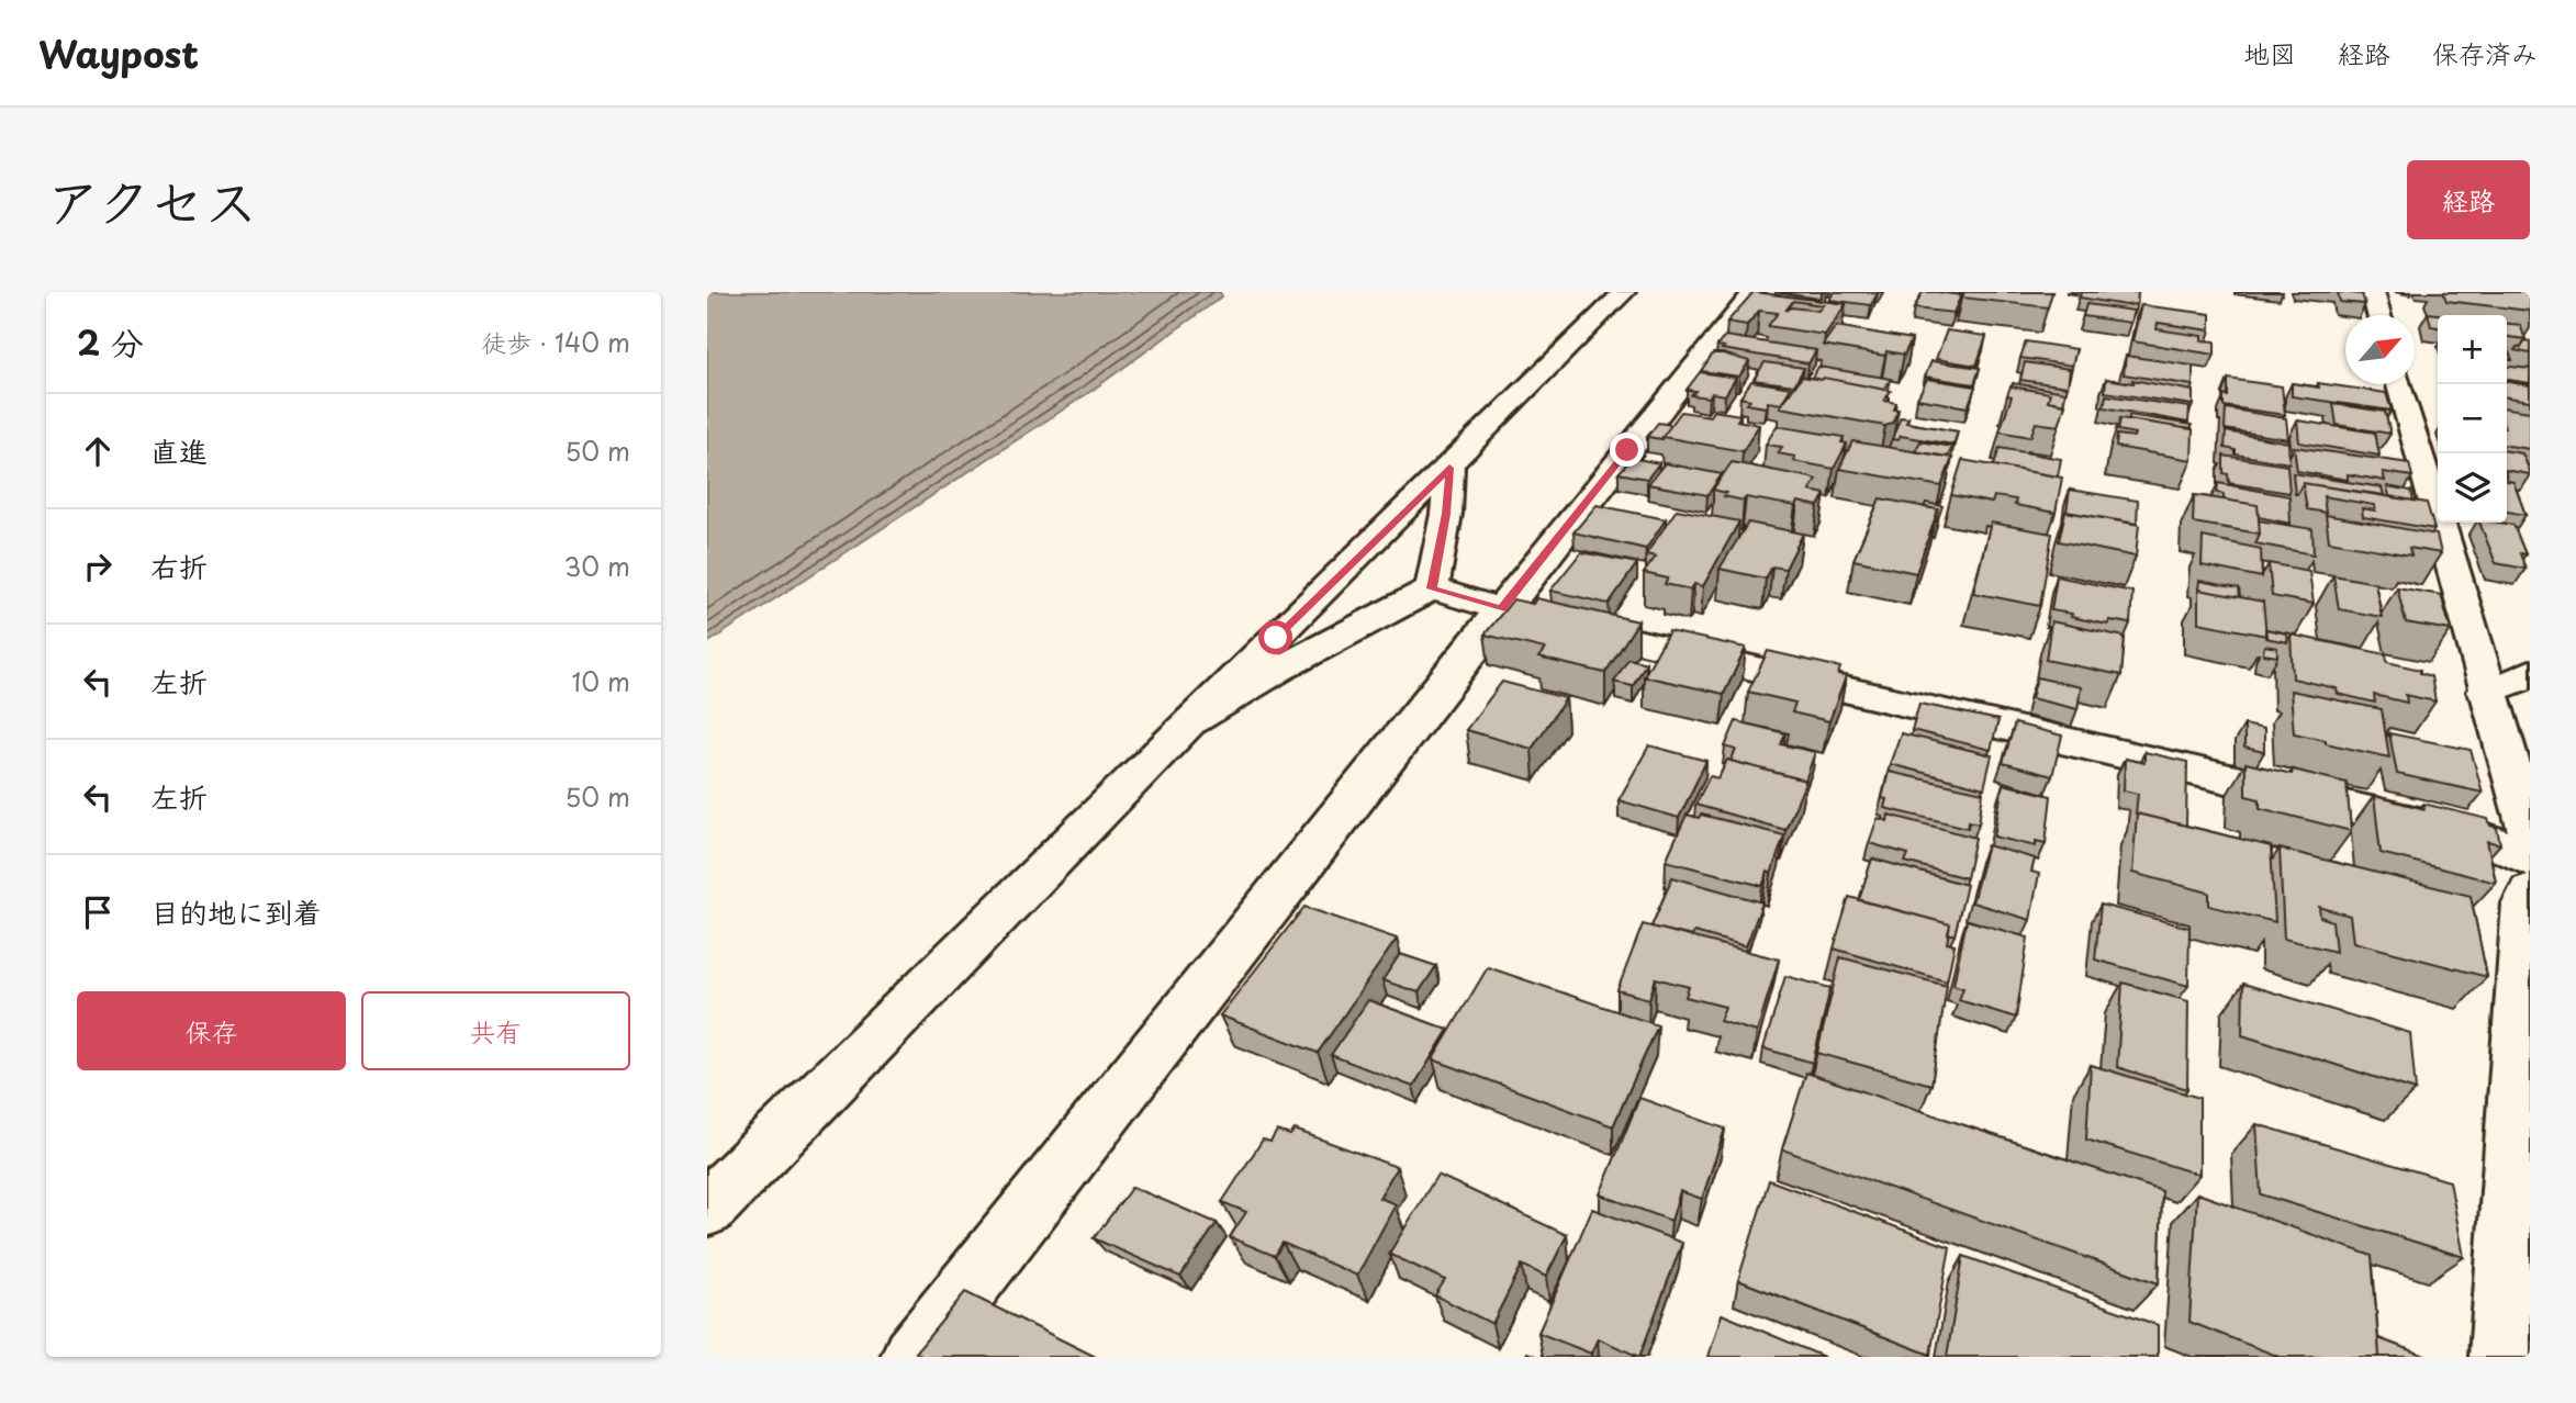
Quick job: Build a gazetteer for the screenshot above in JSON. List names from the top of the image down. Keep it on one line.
{"north":"top right","page":{"header":"Waypost","nav":["地図","経路","保存済み"],"title":"アクセス","buttons":["経路",["保存","共有"]],"heading":["2 分","徒歩 · 140 m"],"map_buttons":["+","−"],"list":[["直進","50 m"],["右折","30 m"],["左折","10 m"],["左折","50 m"],"目的地に到着"]}}
